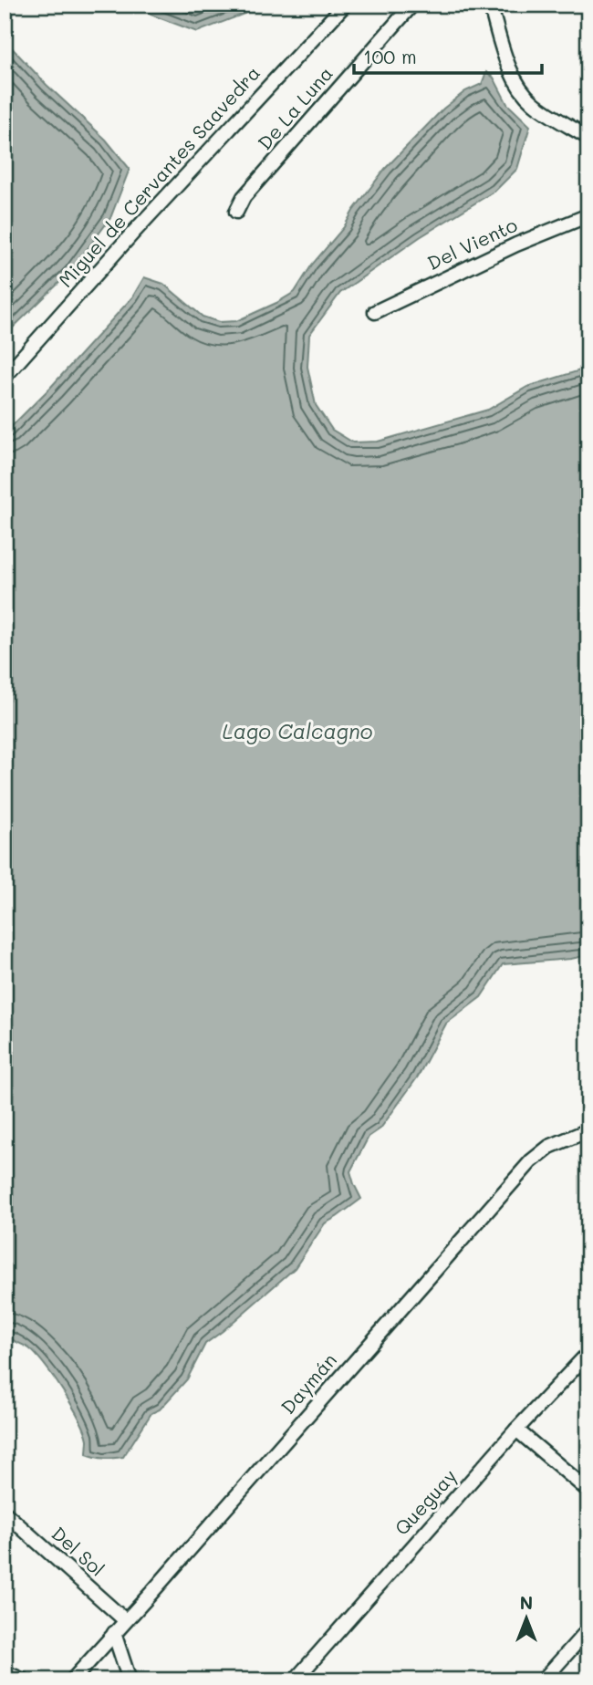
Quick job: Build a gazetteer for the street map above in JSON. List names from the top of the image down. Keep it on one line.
{"streets":{"street":["De La Luna","Miguel de Cervantes Saavedra","Del Viento","Daymán","Queguay","Del Sol"]},"crossings":[["Daymán","Del Sol"]],"water":["Lago Calcagno"],"scale_bar":"100 m","north":"top"}
